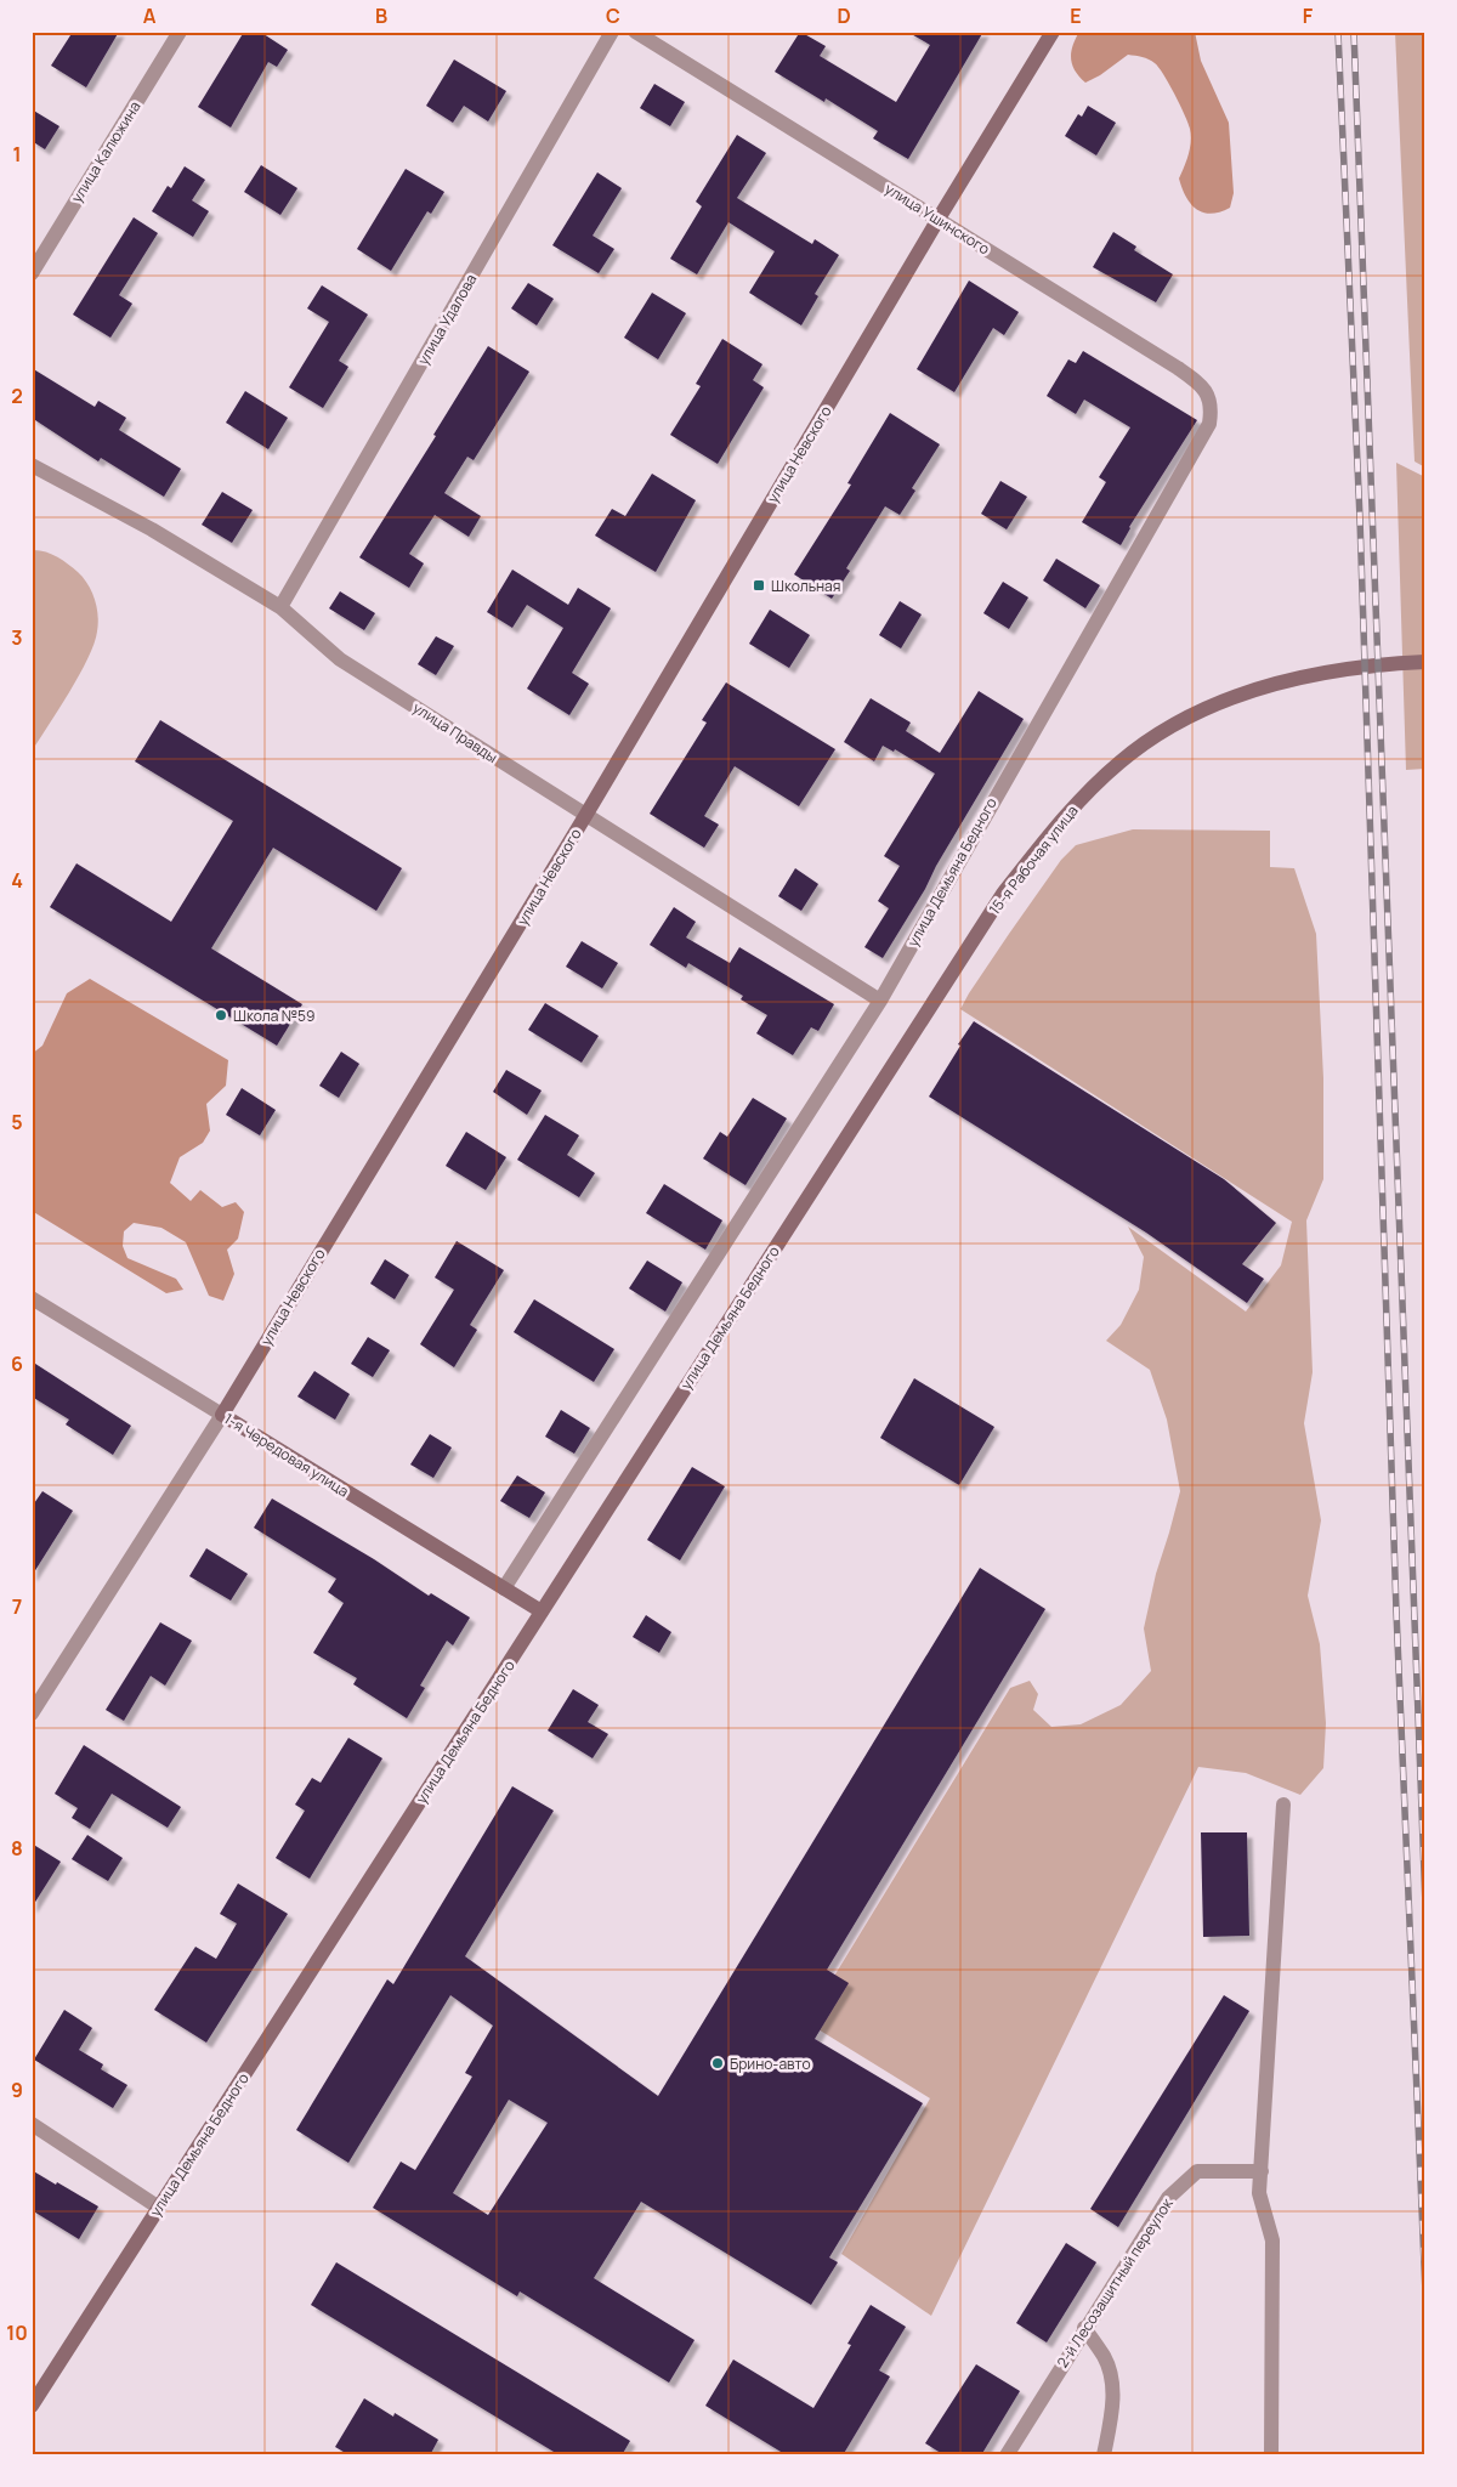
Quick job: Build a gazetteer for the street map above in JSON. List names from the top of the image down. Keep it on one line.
{"streets":{"main road":["улица Невского","15-я Рабочая улица","улица Демьяна Бедного","1-я Чередовая улица"],"street":["улица Калюжина","улица Ушинского","улица Удалова","улица Правды","2-й Лесозащитный переулок"]},"crossings":[["улица Ушинского","улица Невского"],["улица Ушинского","улица Демьяна Бедного"],["улица Удалова","улица Правды"],["улица Невского","улица Правды"],["улица Невского","1-я Чередовая улица"],["улица Правды","улица Демьяна Бедного"],["15-я Рабочая улица","улица Демьяна Бедного"],["улица Демьяна Бедного","1-я Чередовая улица"]],"places":{"transit":["Школьная"],"other":["Школа №59","Брино-авто"]},"grid":{"columns":["A","B","C","D","E","F"],"rows":["1","2","3","4","5","6","7","8","9","10"]}}
